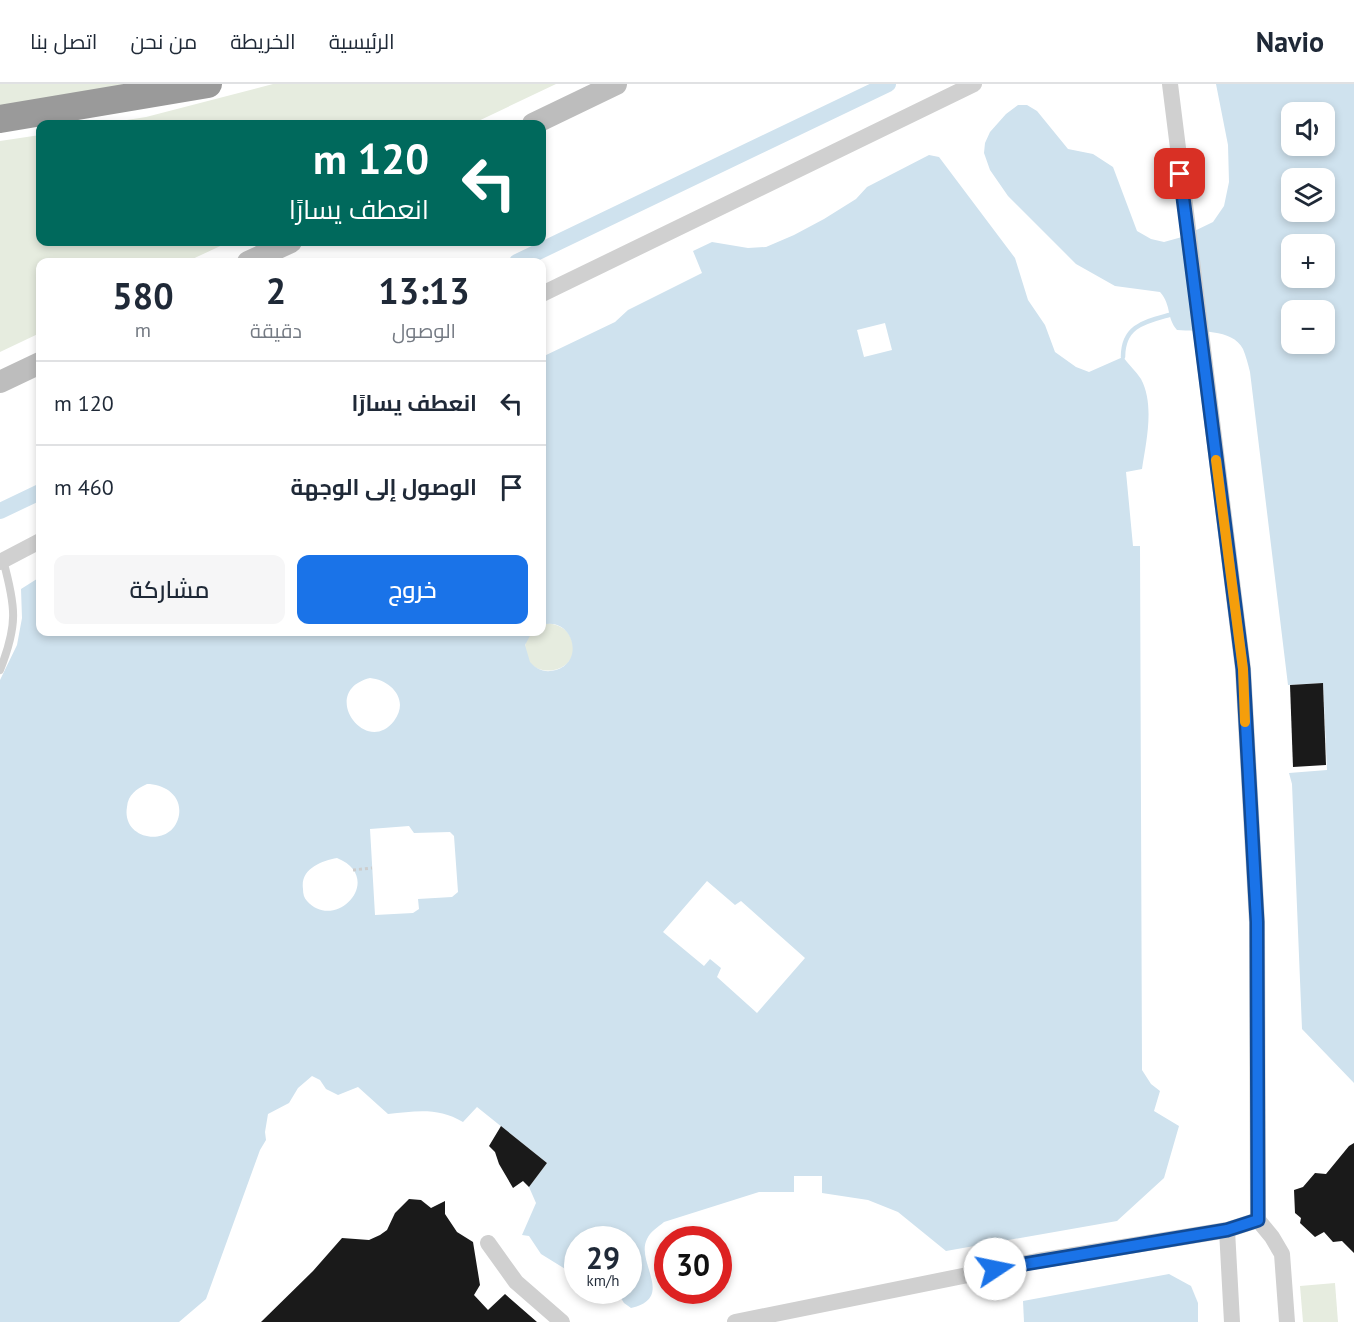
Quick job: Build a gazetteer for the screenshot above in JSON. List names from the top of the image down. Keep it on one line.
{"page":{"header":"Navio","nav":["الرئيسية","الخريطة","من نحن","اتصل بنا"],"map_buttons":["+","−"],"turn":["120 m","انعطف يسارًا"],"eta":["13:13","الوصول","2","دقيقة","580","m"],"list":[{"name":"انعطف يسارًا","value":"120 m"},{"name":"الوصول إلى الوجهة","value":"460 m"}],"buttons":["خروج","مشاركة"],"speed":"29 km/h","limit":"30"}}
